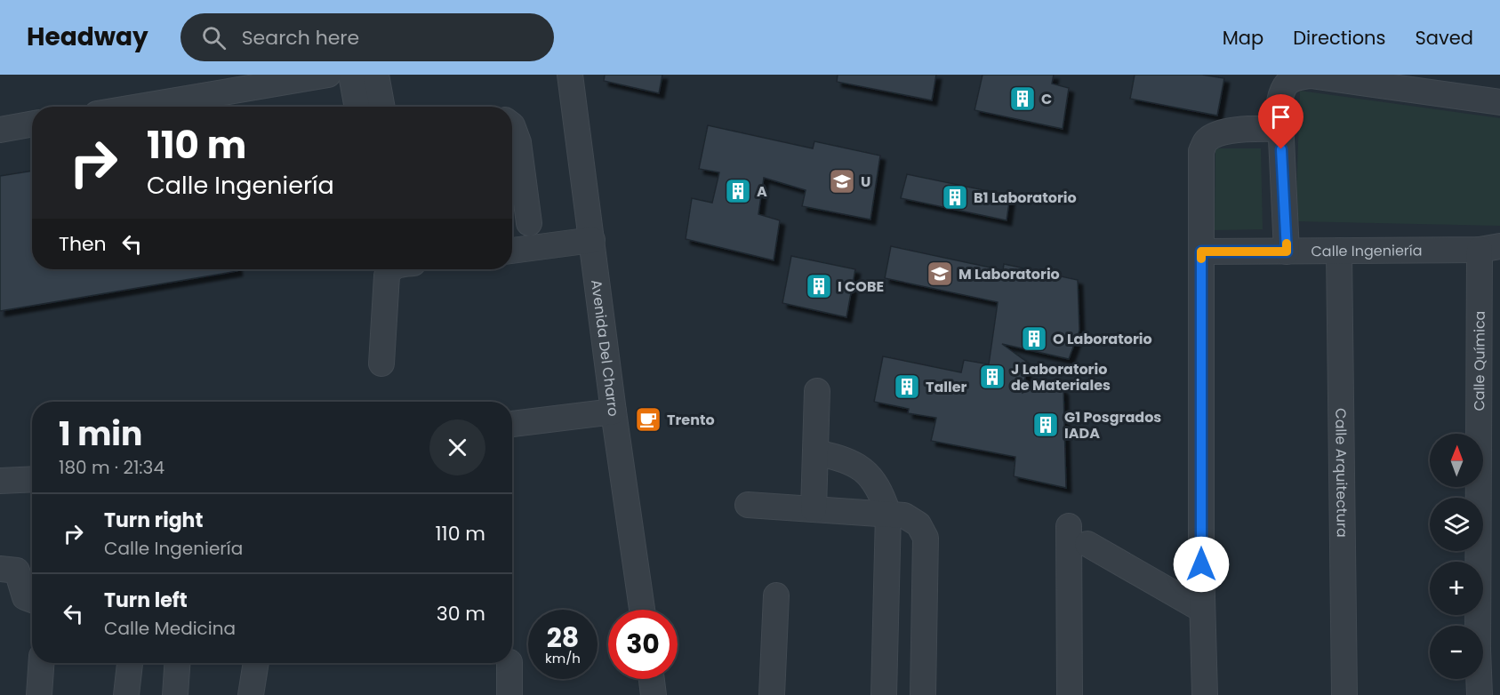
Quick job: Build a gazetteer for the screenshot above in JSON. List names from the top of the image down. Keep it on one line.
{"streets":{"street":["Calle Ingeniería","Avenida Del Charro","Calle Química","Calle Arquitectura"]},"crossings":[["Calle Ingeniería","Calle Química"],["Calle Ingeniería","Calle Arquitectura"]],"places":{"building":["C","A","B1 Laboratorio","I COBE","O Laboratorio","J Laboratorio de Materiales","Taller","G1 Posgrados IADA"],"school or university":["U","M Laboratorio"],"cafe":["Trento"]},"north":"top","page":{"header":"Headway","search":"Search here","nav":["Map","Directions","Saved"],"turn":["110 m","Calle Ingeniería"],"then":"Then","heading":["1 min","180 m · 21:34"],"map_buttons":["+","−"],"list":[{"name":"Turn right","note":"Calle Ingeniería","value":"110 m"},{"name":"Turn left","note":"Calle Medicina","value":"30 m"}],"speed":"28 km/h","limit":"30"}}
